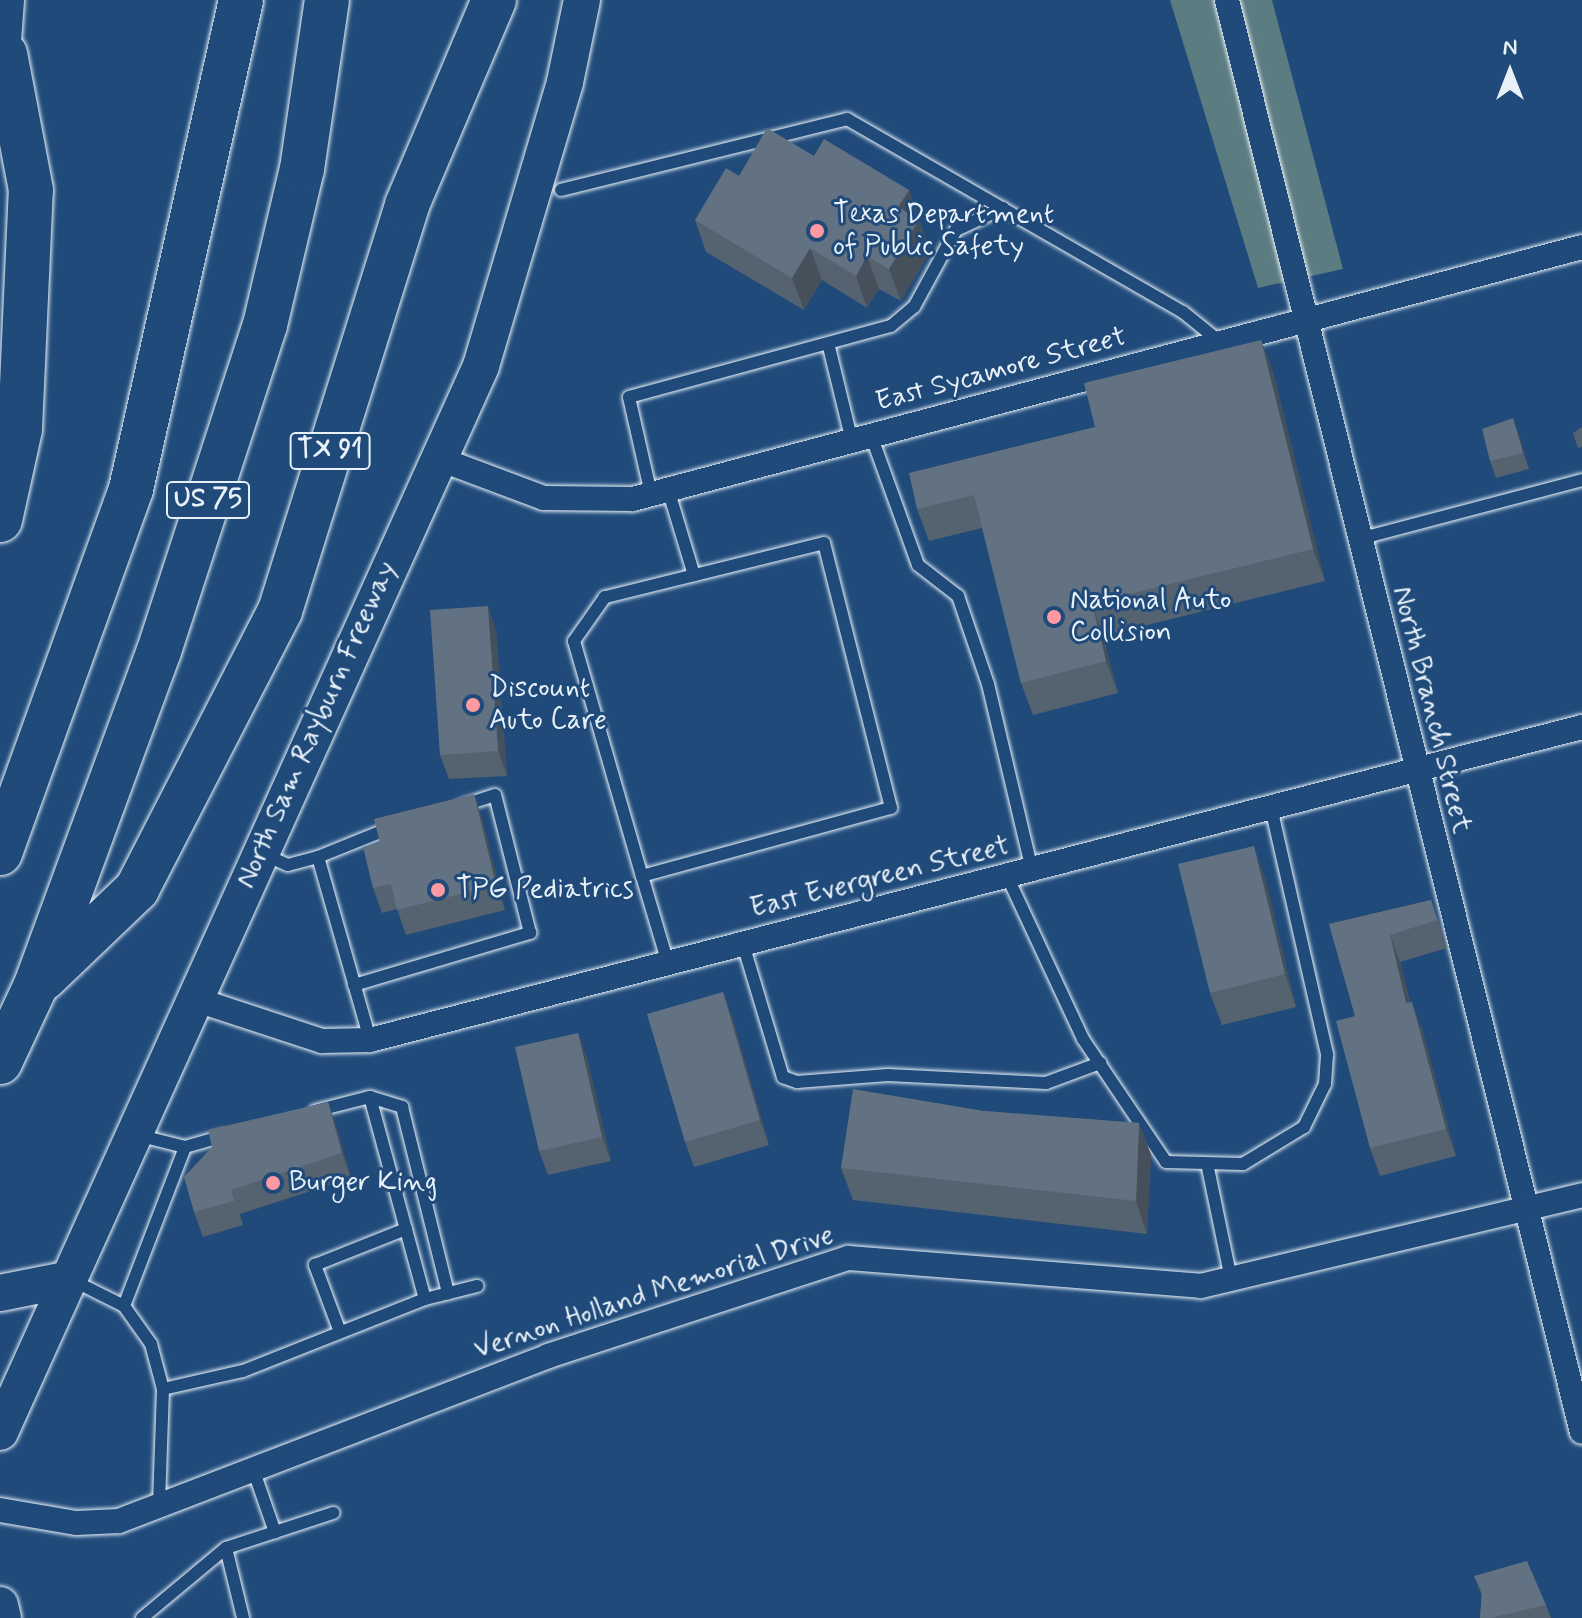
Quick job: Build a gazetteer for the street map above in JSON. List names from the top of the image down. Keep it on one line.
{"streets":{"highway":["TX 91","US 75"],"main road":["North Sam Rayburn Freeway"],"street":["East Sycamore Street","North Branch Street","East Evergreen Street","Vernon Holland Memorial Drive"]},"crossings":[["East Sycamore Street","North Branch Street"],["East Sycamore Street","North Sam Rayburn Freeway"],["TX 91","US 75"],["North Branch Street","East Evergreen Street"],["North Branch Street","Vernon Holland Memorial Drive"],["North Sam Rayburn Freeway","East Evergreen Street"]],"places":["Texas Department of Public Safety","National Auto Collision","Discount Auto Care","TPG Pediatrics","Burger King"],"north":"top"}
